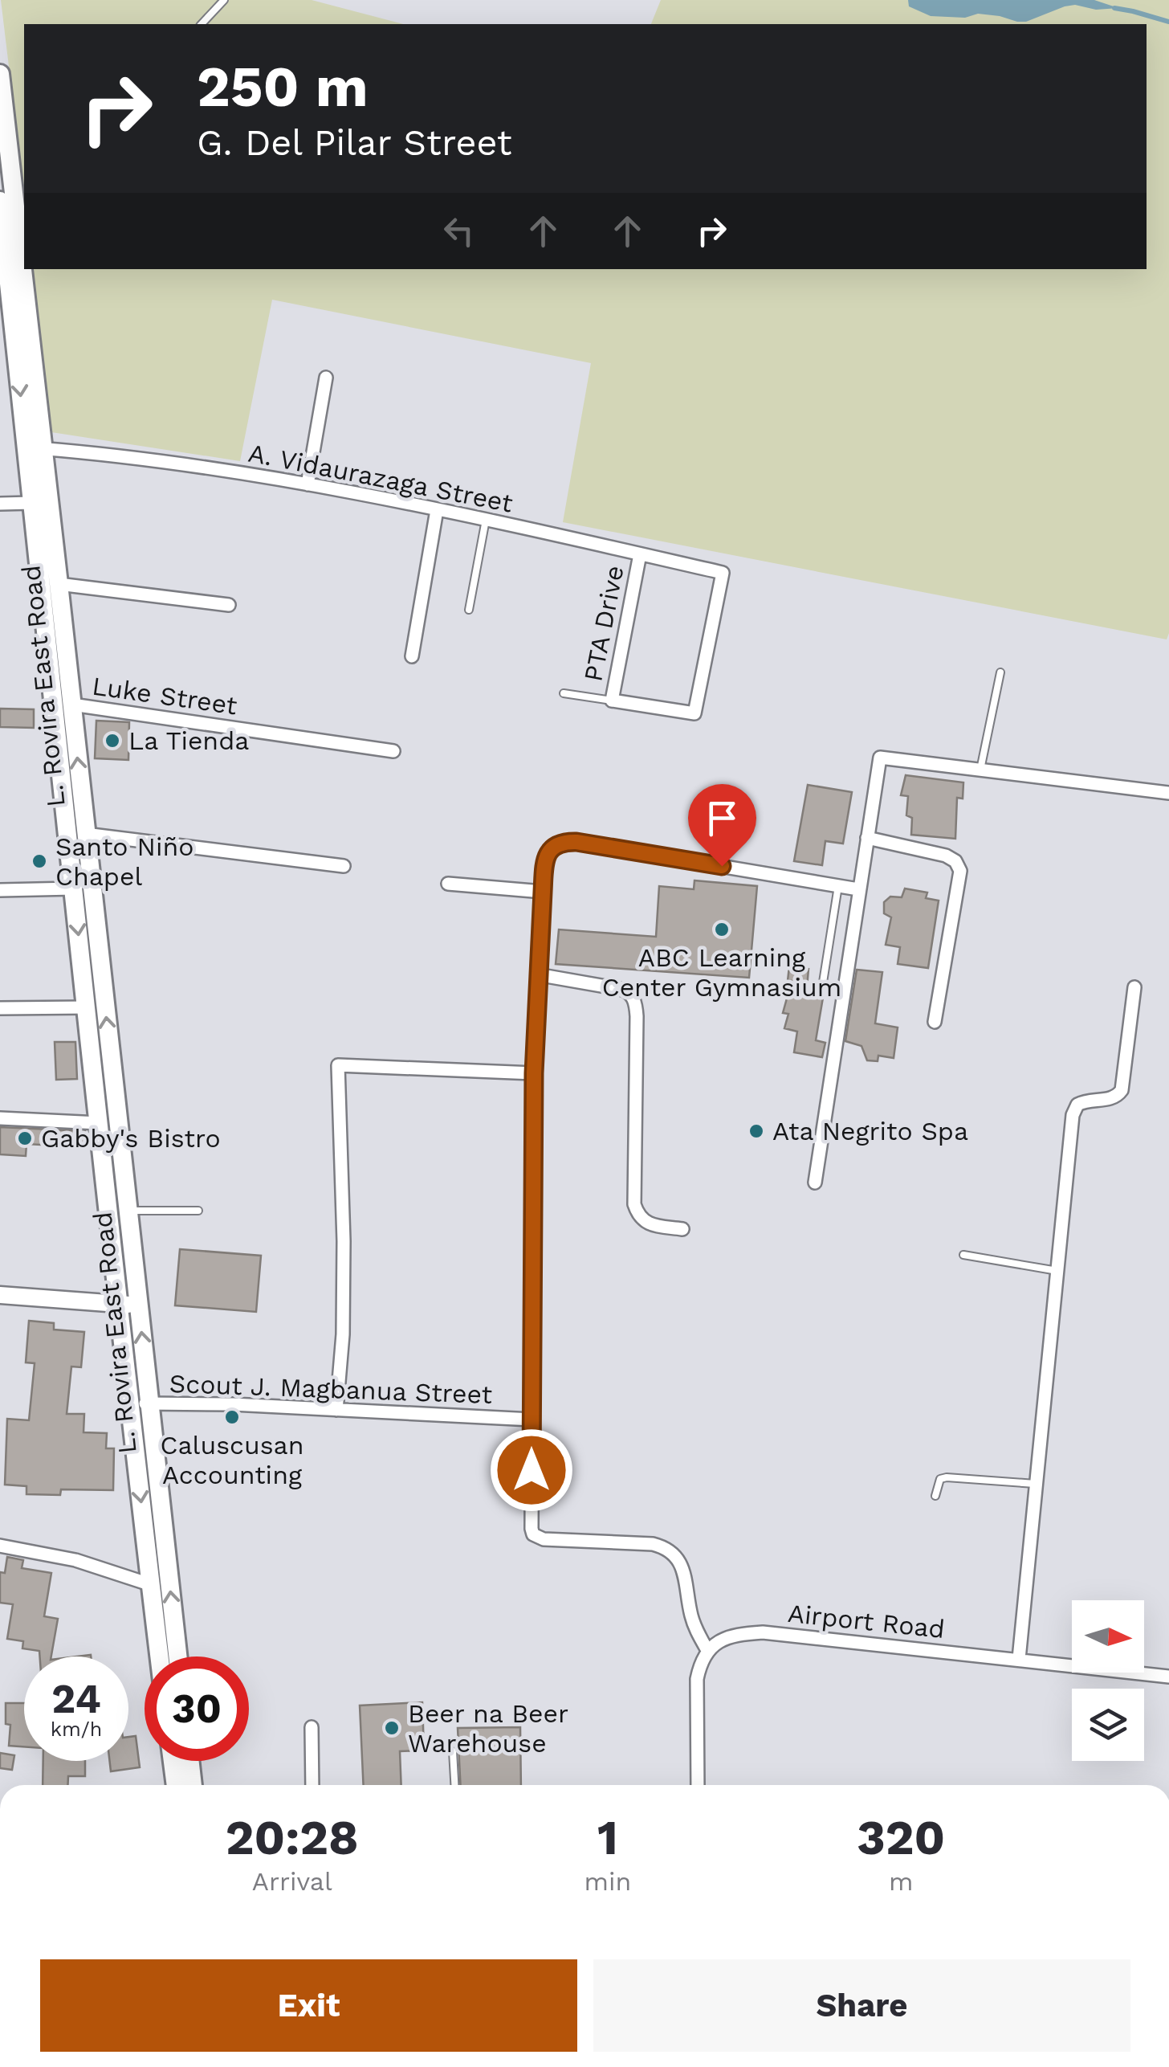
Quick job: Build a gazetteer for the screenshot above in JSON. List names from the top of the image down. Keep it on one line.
{"streets":{"main road":["L. Rovira East Road"],"street":["A. Vidaurazaga Street","PTA Drive","Luke Street","Scout J. Magbanua Street","Airport Road"]},"crossings":[["A. Vidaurazaga Street","PTA Drive"],["A. Vidaurazaga Street","L. Rovira East Road"],["L. Rovira East Road","Luke Street"],["L. Rovira East Road","Scout J. Magbanua Street"]],"places":["La Tienda","Santo Niño Chapel","ABC Learning Center Gymnasium","Ata Negrito Spa","Gabby's Bistro","Caluscusan Accounting","Beer na Beer Warehouse"],"north":"right","page":{"turn":["250 m","G. Del Pilar Street"],"speed":"24 km/h","limit":"30","eta":["20:28","Arrival","1","min","320","m"],"buttons":["Exit","Share"]}}
